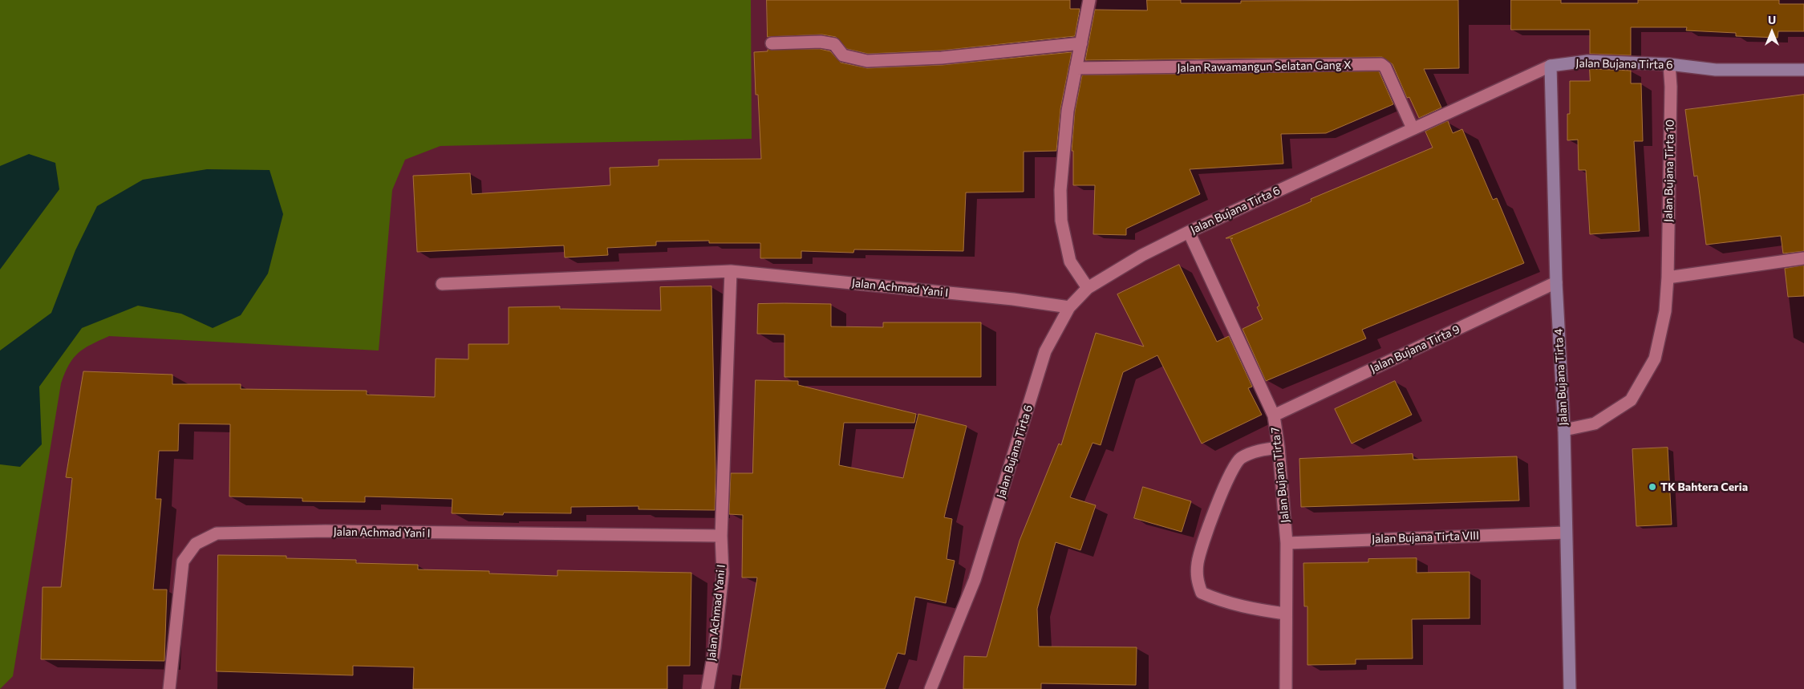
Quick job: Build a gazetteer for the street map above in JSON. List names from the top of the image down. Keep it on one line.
{"streets":{"street":["Jalan Bujana Tirta 6","Jalan Rawamangun Selatan Gang X","Jalan Bujana Tirta 10","Jalan Achmad Yani I","Jalan Bujana Tirta 9","Jalan Bujana Tirta 4","Jalan Bujana Tirta 7","Jalan Bujana Tirta VIII"]},"crossings":[["Jalan Bujana Tirta 6","Jalan Rawamangun Selatan Gang X"],["Jalan Bujana Tirta 6","Jalan Bujana Tirta 10"],["Jalan Bujana Tirta 6","Jalan Achmad Yani I"],["Jalan Bujana Tirta 6","Jalan Bujana Tirta 4"],["Jalan Bujana Tirta 6","Jalan Bujana Tirta 7"],["Jalan Bujana Tirta 10","Jalan Bujana Tirta 4"],["Jalan Bujana Tirta 9","Jalan Bujana Tirta 4"],["Jalan Bujana Tirta 9","Jalan Bujana Tirta 7"],["Jalan Bujana Tirta 4","Jalan Bujana Tirta VIII"],["Jalan Bujana Tirta 7","Jalan Bujana Tirta VIII"]],"places":["TK Bahtera Ceria"],"north":"top"}
